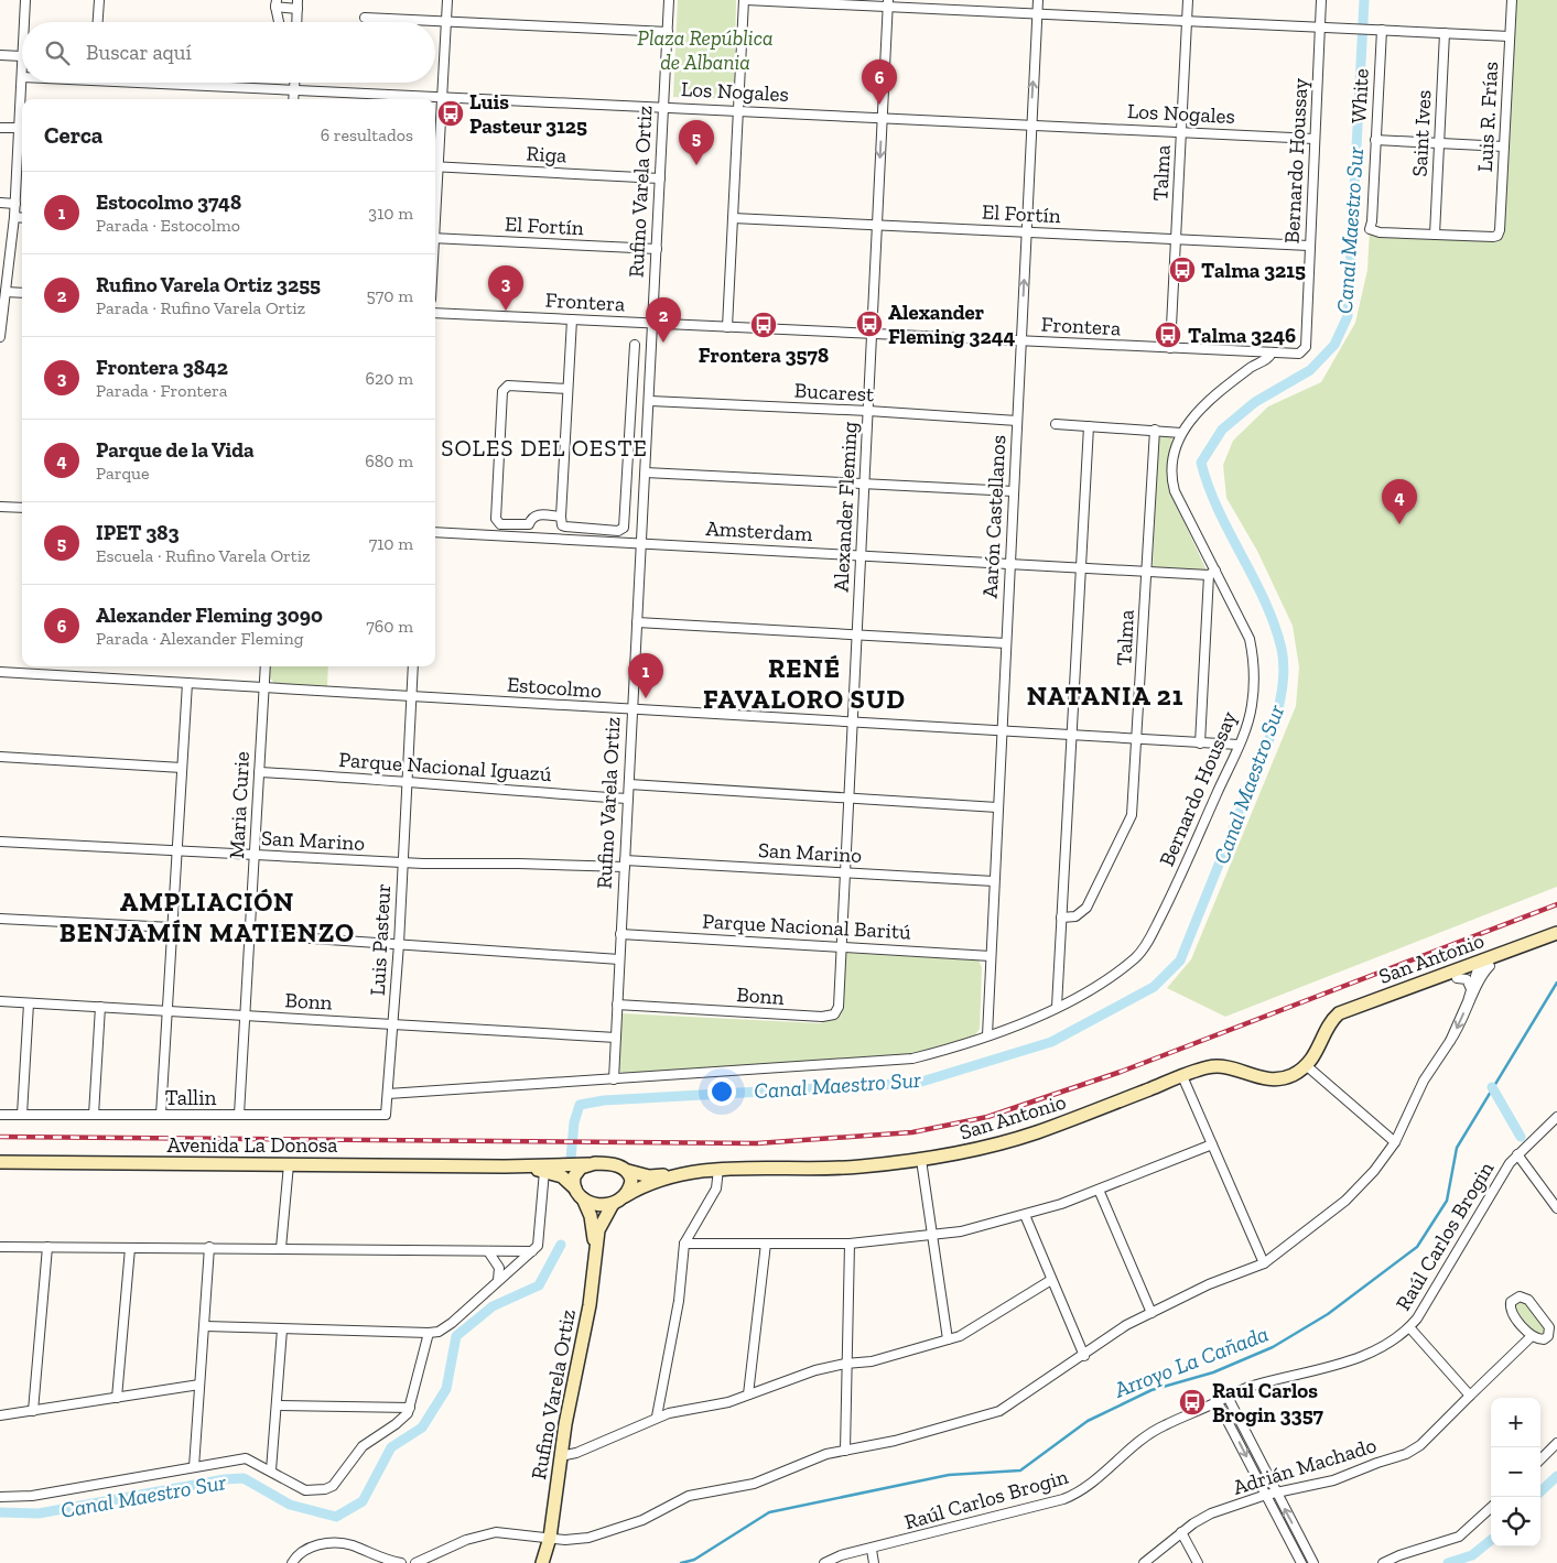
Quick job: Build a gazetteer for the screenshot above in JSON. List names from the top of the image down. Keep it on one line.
{"streets":{"main road":["Rufino Varela Ortiz","San Antonio","Avenida La Donosa"],"street":["Los Nogales","White","Luis R. Frías","Saint Ives","Riga","Bernardo Houssay","Talma","El Fortín","Frontera","Bucarest","Alexander Fleming","Aarón Castellanos","Amsterdam","Estocolmo","Parque Nacional Iguazú","Maria Curie","San Marino","Parque Nacional Baritú","Luis Pasteur","Bonn","Tallin","Raúl Carlos Brogin","Adrián Machado"]},"crossings":[["Los Nogales","Bernardo Houssay"],["Los Nogales","Talma"],["Los Nogales","Rufino Varela Ortiz"],["Los Nogales","Alexander Fleming"],["Los Nogales","Aarón Castellanos"],["White","Luis R. Frías"],["White","Saint Ives"],["Luis R. Frías","Saint Ives"],["Riga","Rufino Varela Ortiz"],["Bernardo Houssay","Rufino Varela Ortiz"],["Bernardo Houssay","El Fortín"],["Bernardo Houssay","Frontera"],["Bernardo Houssay","Aarón Castellanos"],["Bernardo Houssay","Amsterdam"],["Bernardo Houssay","Estocolmo"],["Bernardo Houssay","Luis Pasteur"],["Talma","El Fortín"],["Talma","Frontera"],["Talma","Amsterdam"],["Talma","Estocolmo"],["Rufino Varela Ortiz","El Fortín"],["Rufino Varela Ortiz","Frontera"],["Rufino Varela Ortiz","Bucarest"],["Rufino Varela Ortiz","Amsterdam"],["Rufino Varela Ortiz","Estocolmo"],["Rufino Varela Ortiz","Parque Nacional Iguazú"],["Rufino Varela Ortiz","San Marino"],["Rufino Varela Ortiz","Parque Nacional Baritú"],["Rufino Varela Ortiz","San Antonio"],["Rufino Varela Ortiz","Bonn"],["Rufino Varela Ortiz","Avenida La Donosa"],["El Fortín","Alexander Fleming"],["El Fortín","Aarón Castellanos"],["Frontera","Alexander Fleming"],["Frontera","Aarón Castellanos"],["Bucarest","Alexander Fleming"],["Bucarest","Aarón Castellanos"],["Alexander Fleming","Amsterdam"],["Alexander Fleming","Estocolmo"],["Alexander Fleming","San Marino"],["Alexander Fleming","Parque Nacional Baritú"],["Alexander Fleming","Bonn"],["Aarón Castellanos","Amsterdam"],["Aarón Castellanos","Estocolmo"],["Aarón Castellanos","San Marino"],["Aarón Castellanos","Parque Nacional Baritú"],["Estocolmo","Maria Curie"],["Estocolmo","Luis Pasteur"],["Parque Nacional Iguazú","Maria Curie"],["Parque Nacional Iguazú","Luis Pasteur"],["Maria Curie","San Marino"],["Maria Curie","Bonn"],["Maria Curie","Tallin"],["San Marino","Luis Pasteur"],["Luis Pasteur","Bonn"],["Luis Pasteur","Tallin"],["San Antonio","Avenida La Donosa"]],"districts":["SOLES DEL OESTE","RENÉ FAVALORO SUD","NATANIA 21","AMPLIACIÓN BENJAMÍN MATIENZO"],"water":["Canal Maestro Sur","Arroyo La Cañada"],"parks":["Plaza República de Albania"],"places":{"bus stop":["Luis Pasteur 3125","Talma 3215","Alexander Fleming 3244","Frontera 3578","Talma 3246","Raul Carlos Brogin 3357"]},"page":{"search":"Buscar aquí","pins":["6","5","3","2","4","1"],"heading":["Cerca","6 resultados"],"list":[{"mark":"1","name":"Estocolmo 3748","note":"Parada · Estocolmo","value":"310 m"},{"mark":"2","name":"Rufino Varela Ortiz 3255","note":"Parada · Rufino Varela Ortiz","value":"570 m"},{"mark":"3","name":"Frontera 3842","note":"Parada · Frontera","value":"620 m"},{"mark":"4","name":"Parque de la Vida","note":"Parque","value":"680 m"},{"mark":"5","name":"IPET 383","note":"Escuela · Rufino Varela Ortiz","value":"710 m"},{"mark":"6","name":"Alexander Fleming 3090","note":"Parada · Alexander Fleming","value":"760 m"}],"map_buttons":["+","−"]}}
